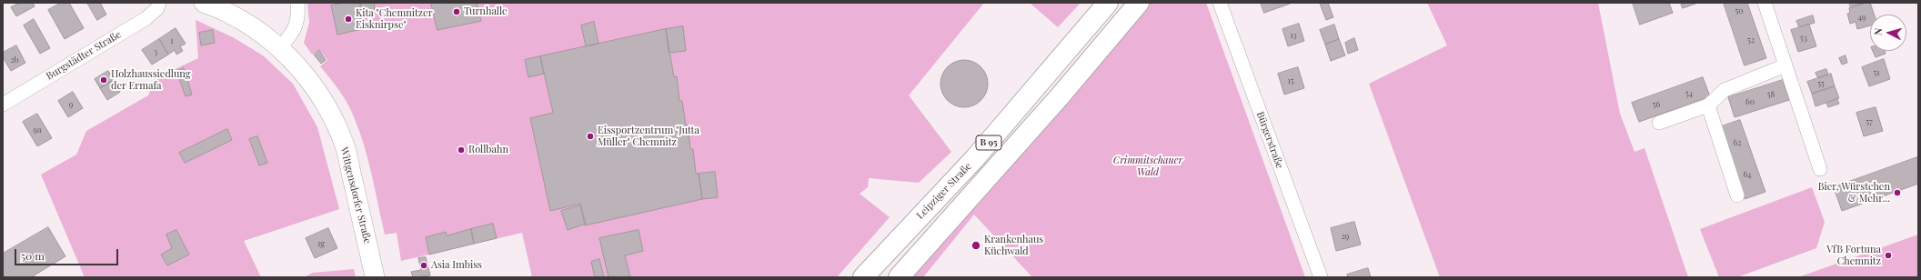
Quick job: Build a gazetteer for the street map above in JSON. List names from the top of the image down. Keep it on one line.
{"streets":{"main road":["B 95","Leipziger Straße"],"street":["Burgstädter Straße","Bürgerstraße","Wittgensdorfer Straße"]},"parks":["Crimmitschauer Wald"],"places":["Turnhalle","Kita \"Chemnitzer Eisknirpse\"","Holzhaussiedlung der Ermafa","Eissportzentrum \"Jutta Müller\" Chemnitz","Rollbahn","Bier, Würstchen & Mehr...","Krankenhaus Küchwald","VfB Fortuna Chemnitz","Asia Imbiss"],"house_numbers":["50","49","13","53","52","1","3","2b","51","15","55","54","58","60","9","56","57","9a","62","64","29","1g"],"scale_bar":"50 m","north":"left"}
